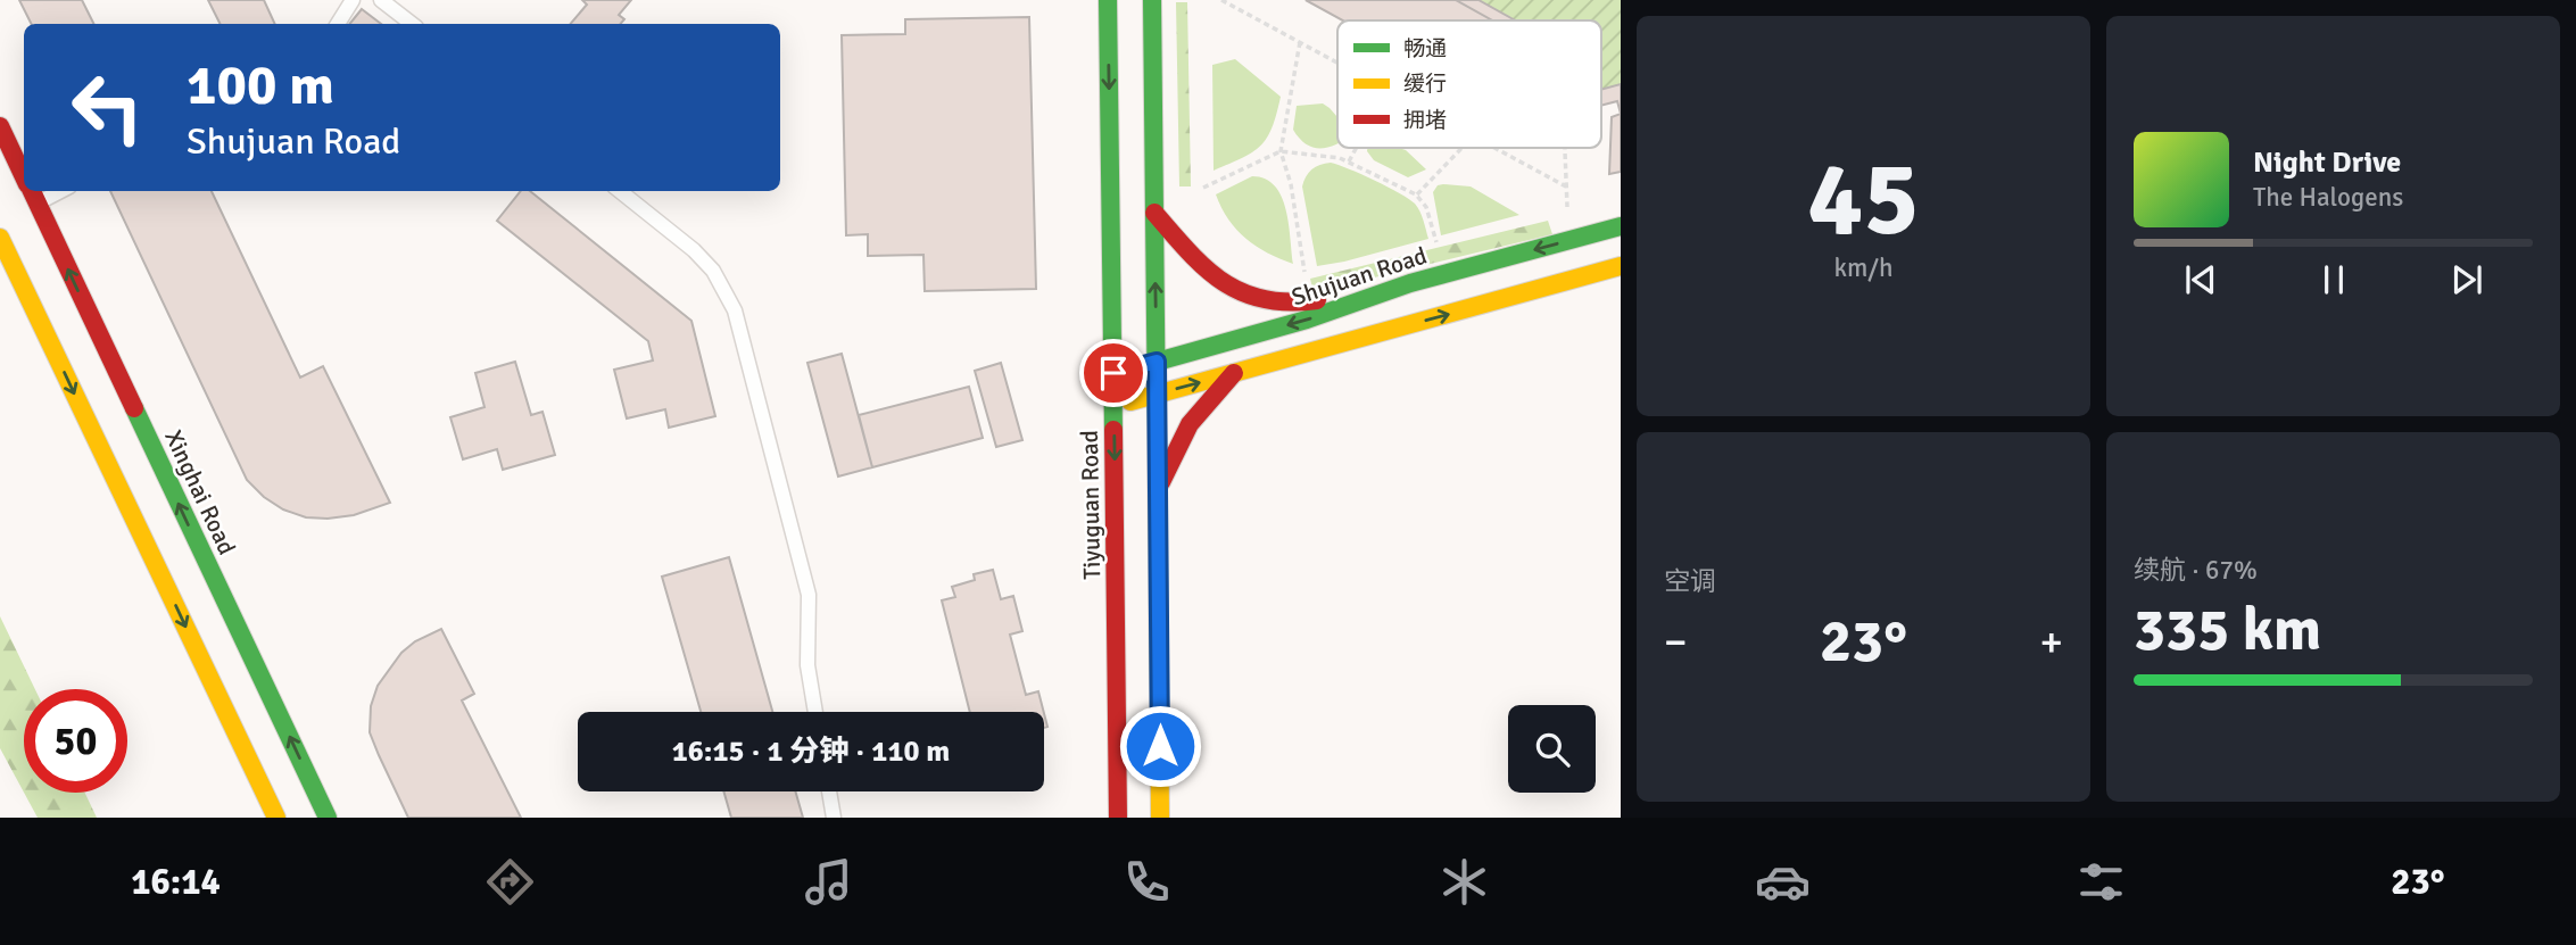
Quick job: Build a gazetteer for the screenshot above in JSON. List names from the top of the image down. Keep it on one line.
{"streets":{"street":["Shujuan Road","Xinghai Road","Tiyuguan Road"]},"crossings":[["Shujuan Road","Tiyuguan Road"]],"legend":["畅通","缓行","拥堵"],"page":{"tile":[["45","km/h"],"空调",["续航 · 67%","335 km"]],"turn":["100 m","Shujuan Road"],"song":["Night Drive","The Halogens"],"heat":["−","23°","+"],"limit":"50","trip":"16:15 · 1 分钟 · 110 m","tabs":["16:14","23°"]}}
